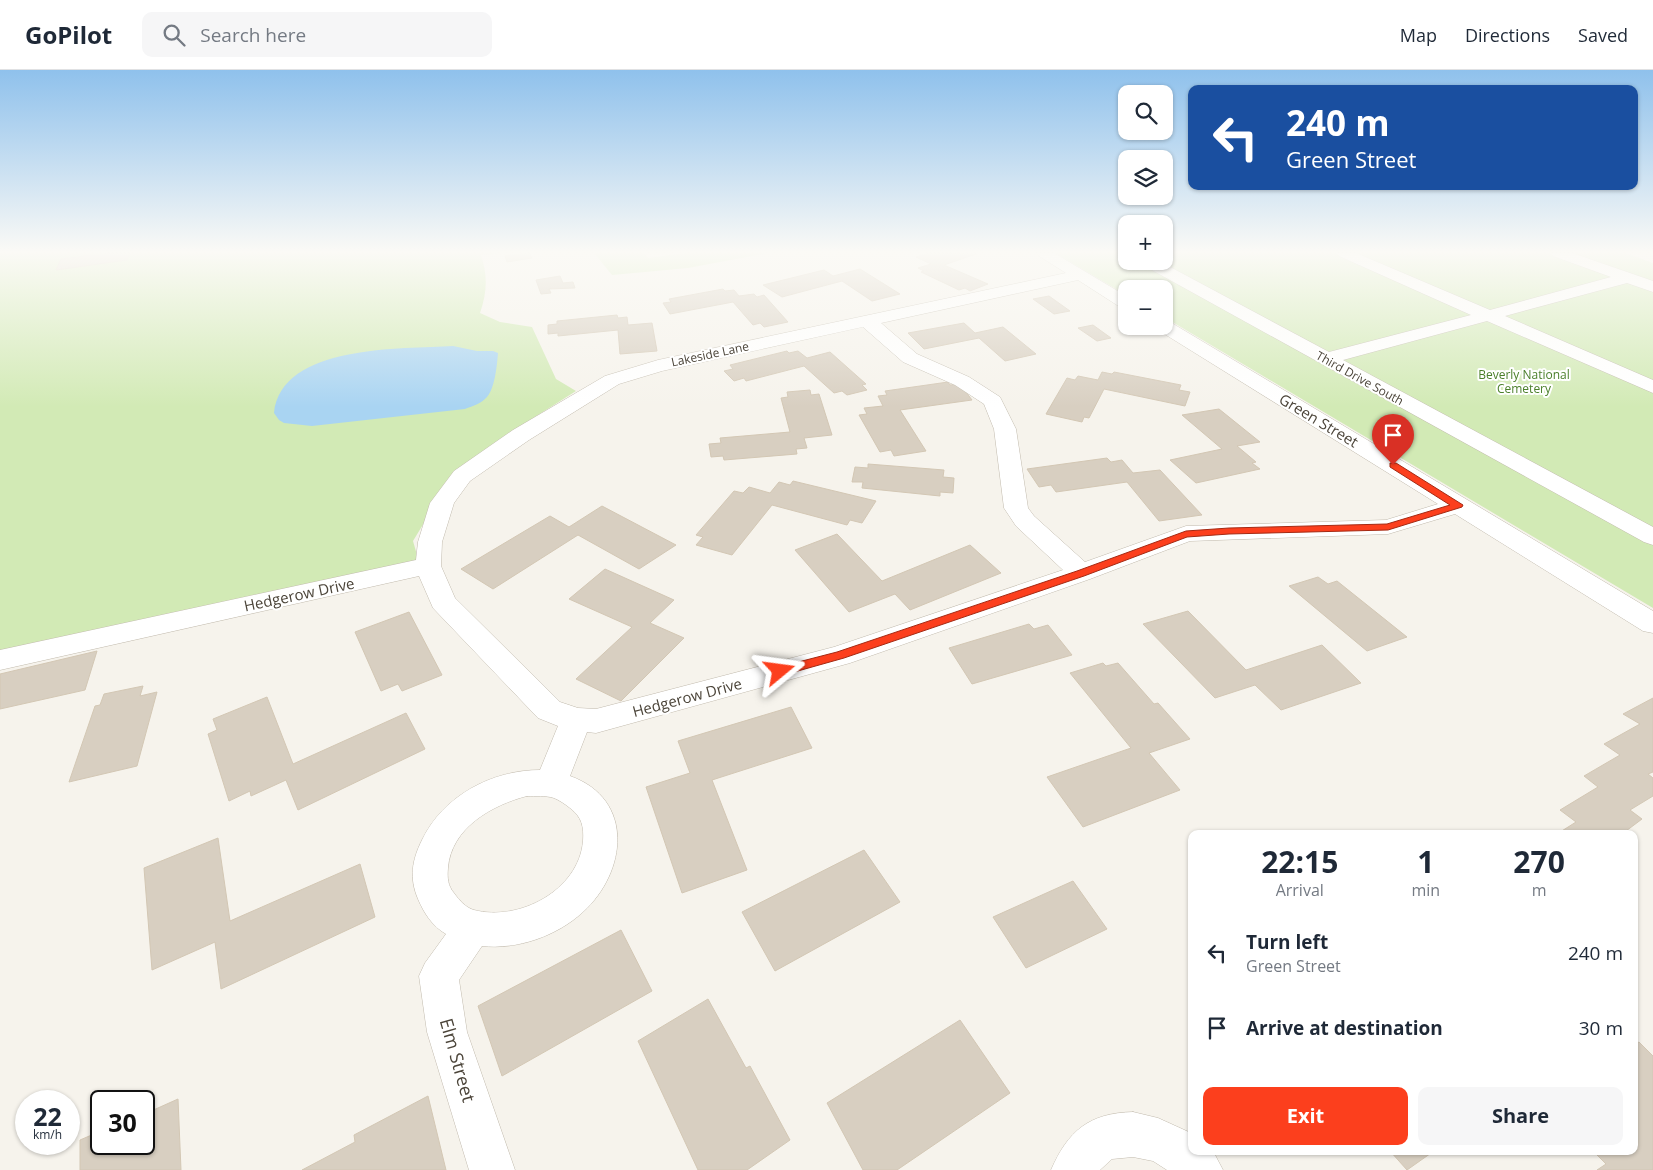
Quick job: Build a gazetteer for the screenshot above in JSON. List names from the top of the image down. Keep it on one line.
{"streets":{"street":["Lakeside Lane","Third Drive South","Green Street","Hedgerow Drive","Elm Street"]},"crossings":[["Lakeside Lane","Hedgerow Drive"],["Green Street","Hedgerow Drive"]],"parks":["Beverly National Cemetery"],"page":{"header":"GoPilot","search":"Search here","nav":["Map","Directions","Saved"],"map_buttons":["+","−"],"turn":["240 m","Green Street"],"eta":["22:15","Arrival","1","min","270","m"],"list":[{"name":"Turn left","note":"Green Street","value":"240 m"},{"name":"Arrive at destination","value":"30 m"}],"buttons":["Exit","Share"],"speed":"22 km/h","limit":"30"}}
